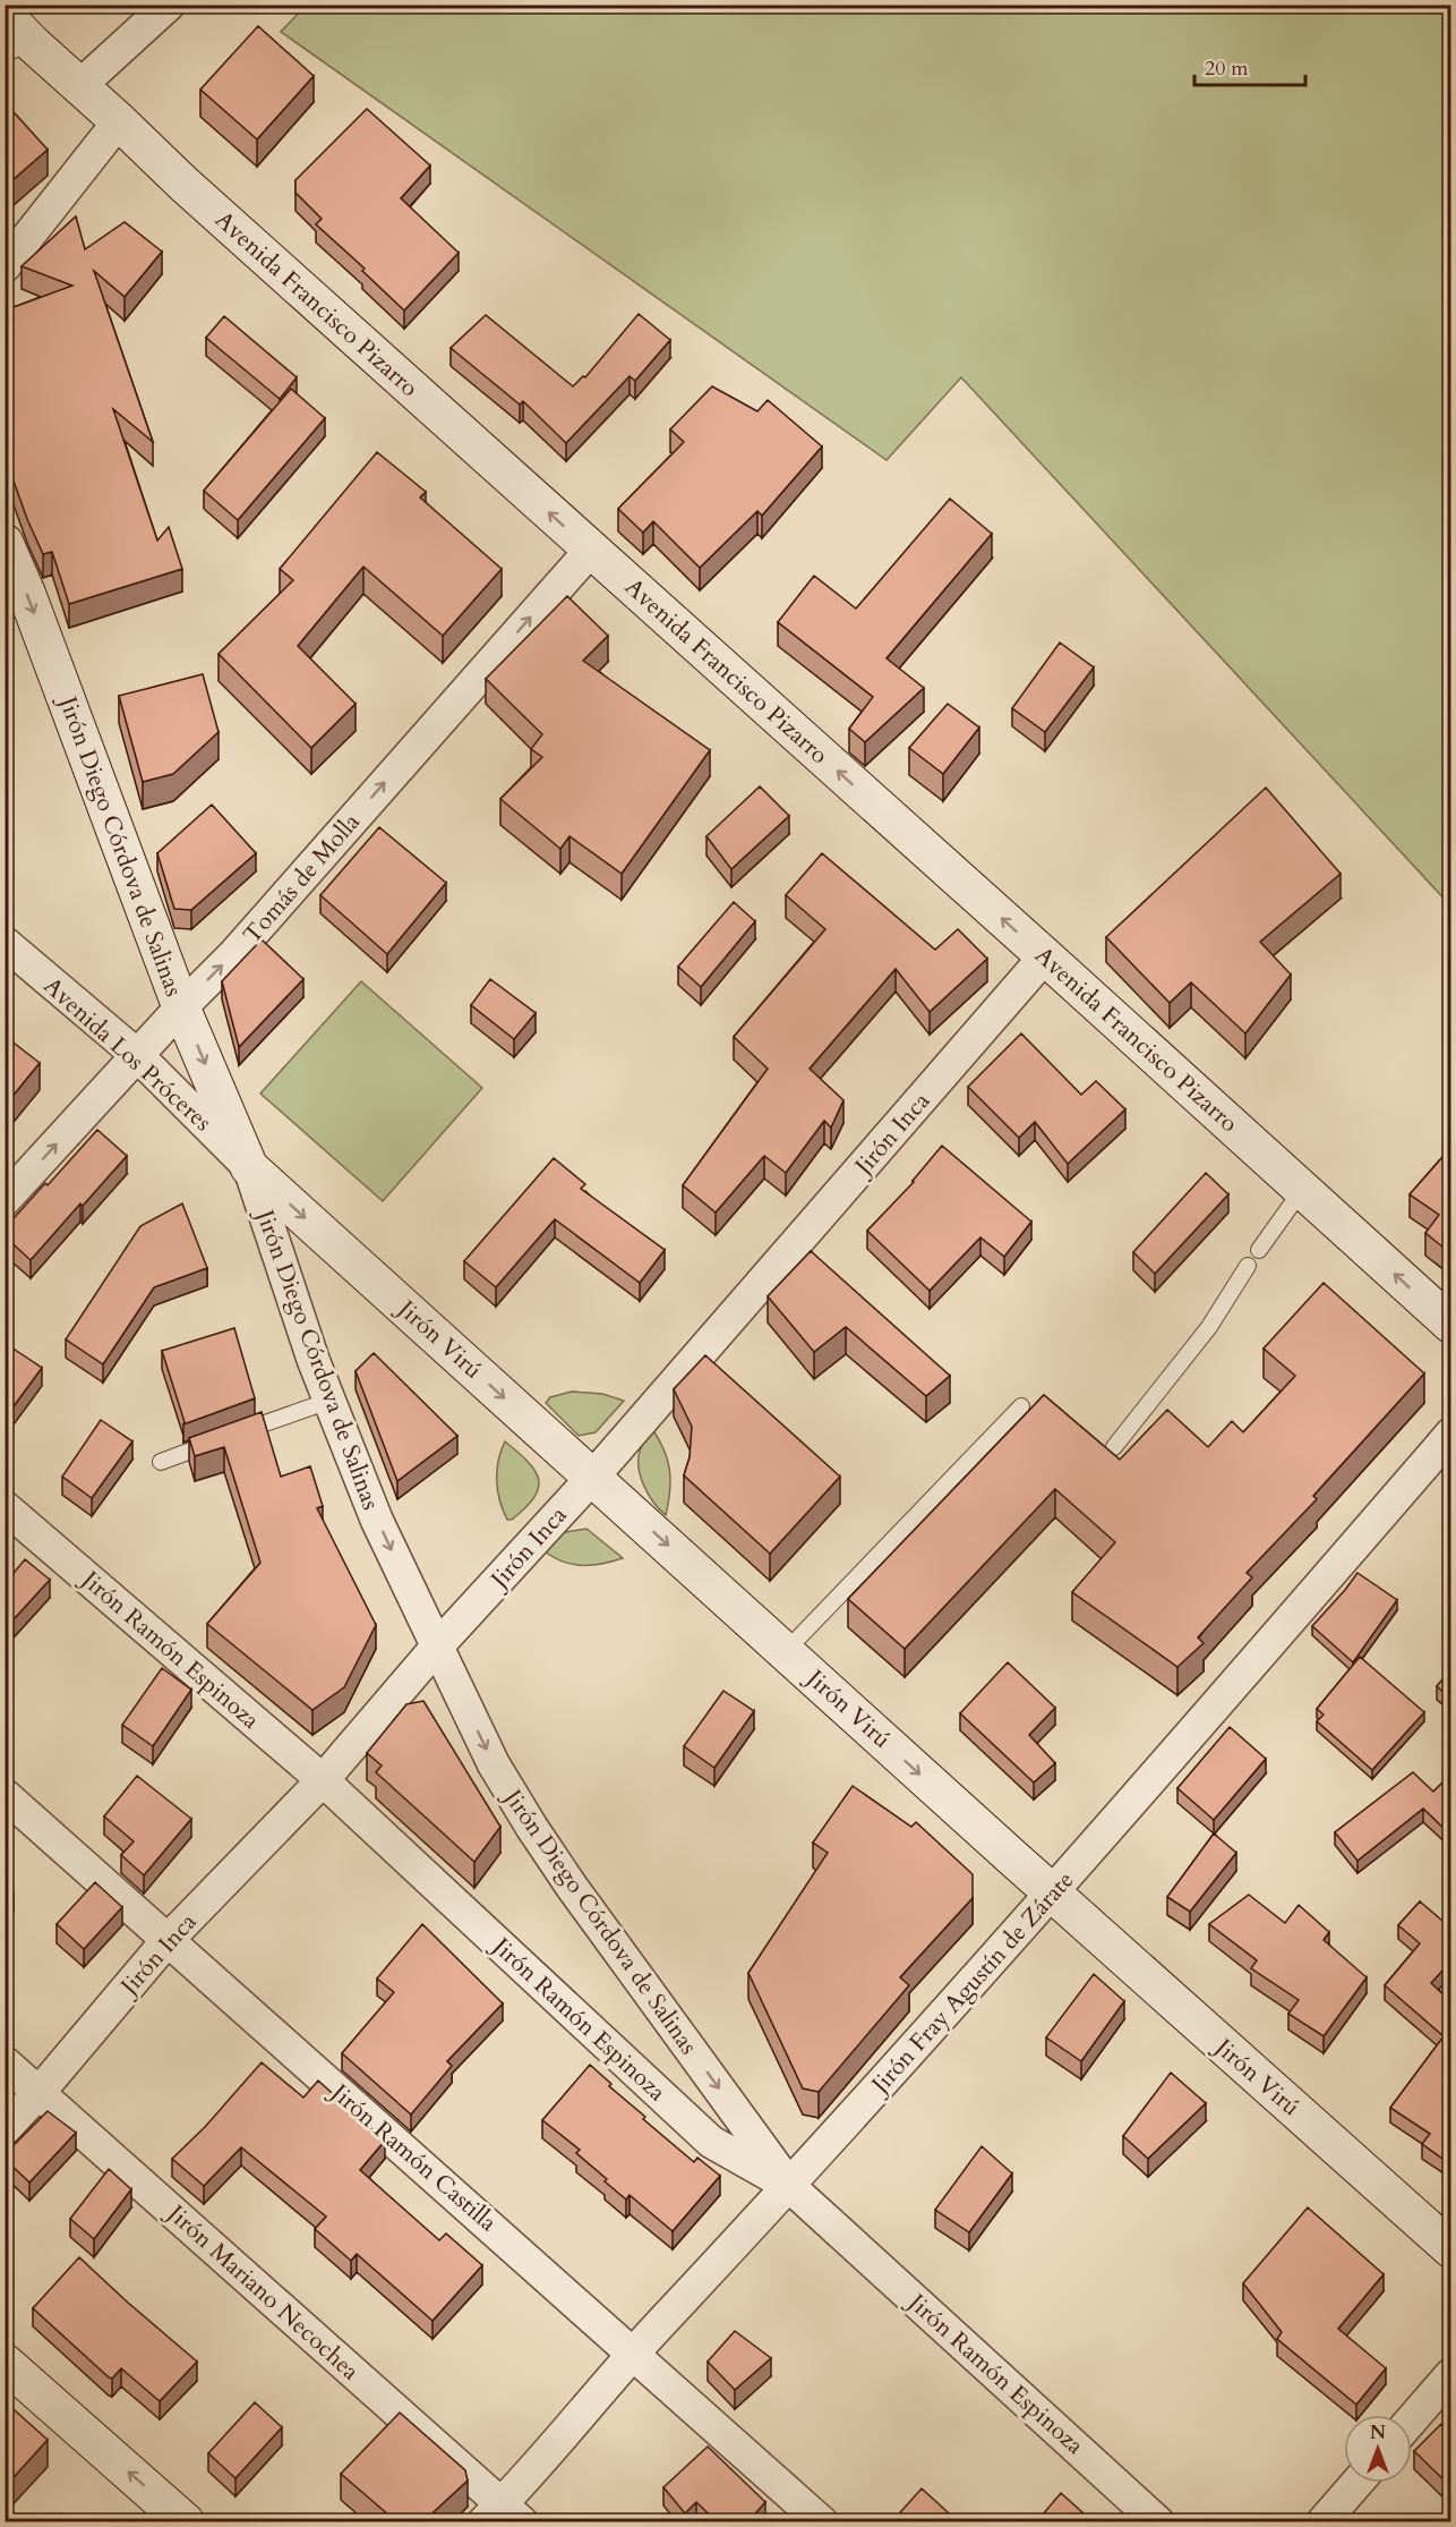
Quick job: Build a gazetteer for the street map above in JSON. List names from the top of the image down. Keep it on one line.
{"streets":{"main road":["Avenida Francisco Pizarro","Jirón Diego Córdova de Salinas","Jirón Virú"],"street":["Tomás de Molla","Avenida Los Próceres","Jirón Inca","Jirón Ramón Espinoza","Jirón Fray Agustín de Zárate","Jirón Ramón Castilla","Jirón Mariano Necochea"]},"crossings":[["Avenida Francisco Pizarro","Tomás de Molla"],["Avenida Francisco Pizarro","Jirón Inca"],["Jirón Diego Córdova de Salinas","Tomás de Molla"],["Jirón Diego Córdova de Salinas","Avenida Los Próceres"],["Jirón Diego Córdova de Salinas","Jirón Inca"],["Jirón Diego Córdova de Salinas","Jirón Virú"],["Jirón Diego Córdova de Salinas","Jirón Ramón Espinoza"],["Jirón Diego Córdova de Salinas","Jirón Fray Agustín de Zárate"],["Tomás de Molla","Avenida Los Próceres"],["Avenida Los Próceres","Jirón Virú"],["Jirón Inca","Jirón Virú"],["Jirón Inca","Jirón Ramón Espinoza"],["Jirón Inca","Jirón Ramón Castilla"],["Jirón Inca","Jirón Mariano Necochea"],["Jirón Virú","Jirón Fray Agustín de Zárate"],["Jirón Ramón Espinoza","Jirón Fray Agustín de Zárate"],["Jirón Fray Agustín de Zárate","Jirón Ramón Castilla"],["Jirón Fray Agustín de Zárate","Jirón Mariano Necochea"]],"one_way":["Avenida Francisco Pizarro","Jirón Diego Córdova de Salinas","Tomás de Molla","Jirón Virú"],"scale_bar":"20 m","north":"top"}
